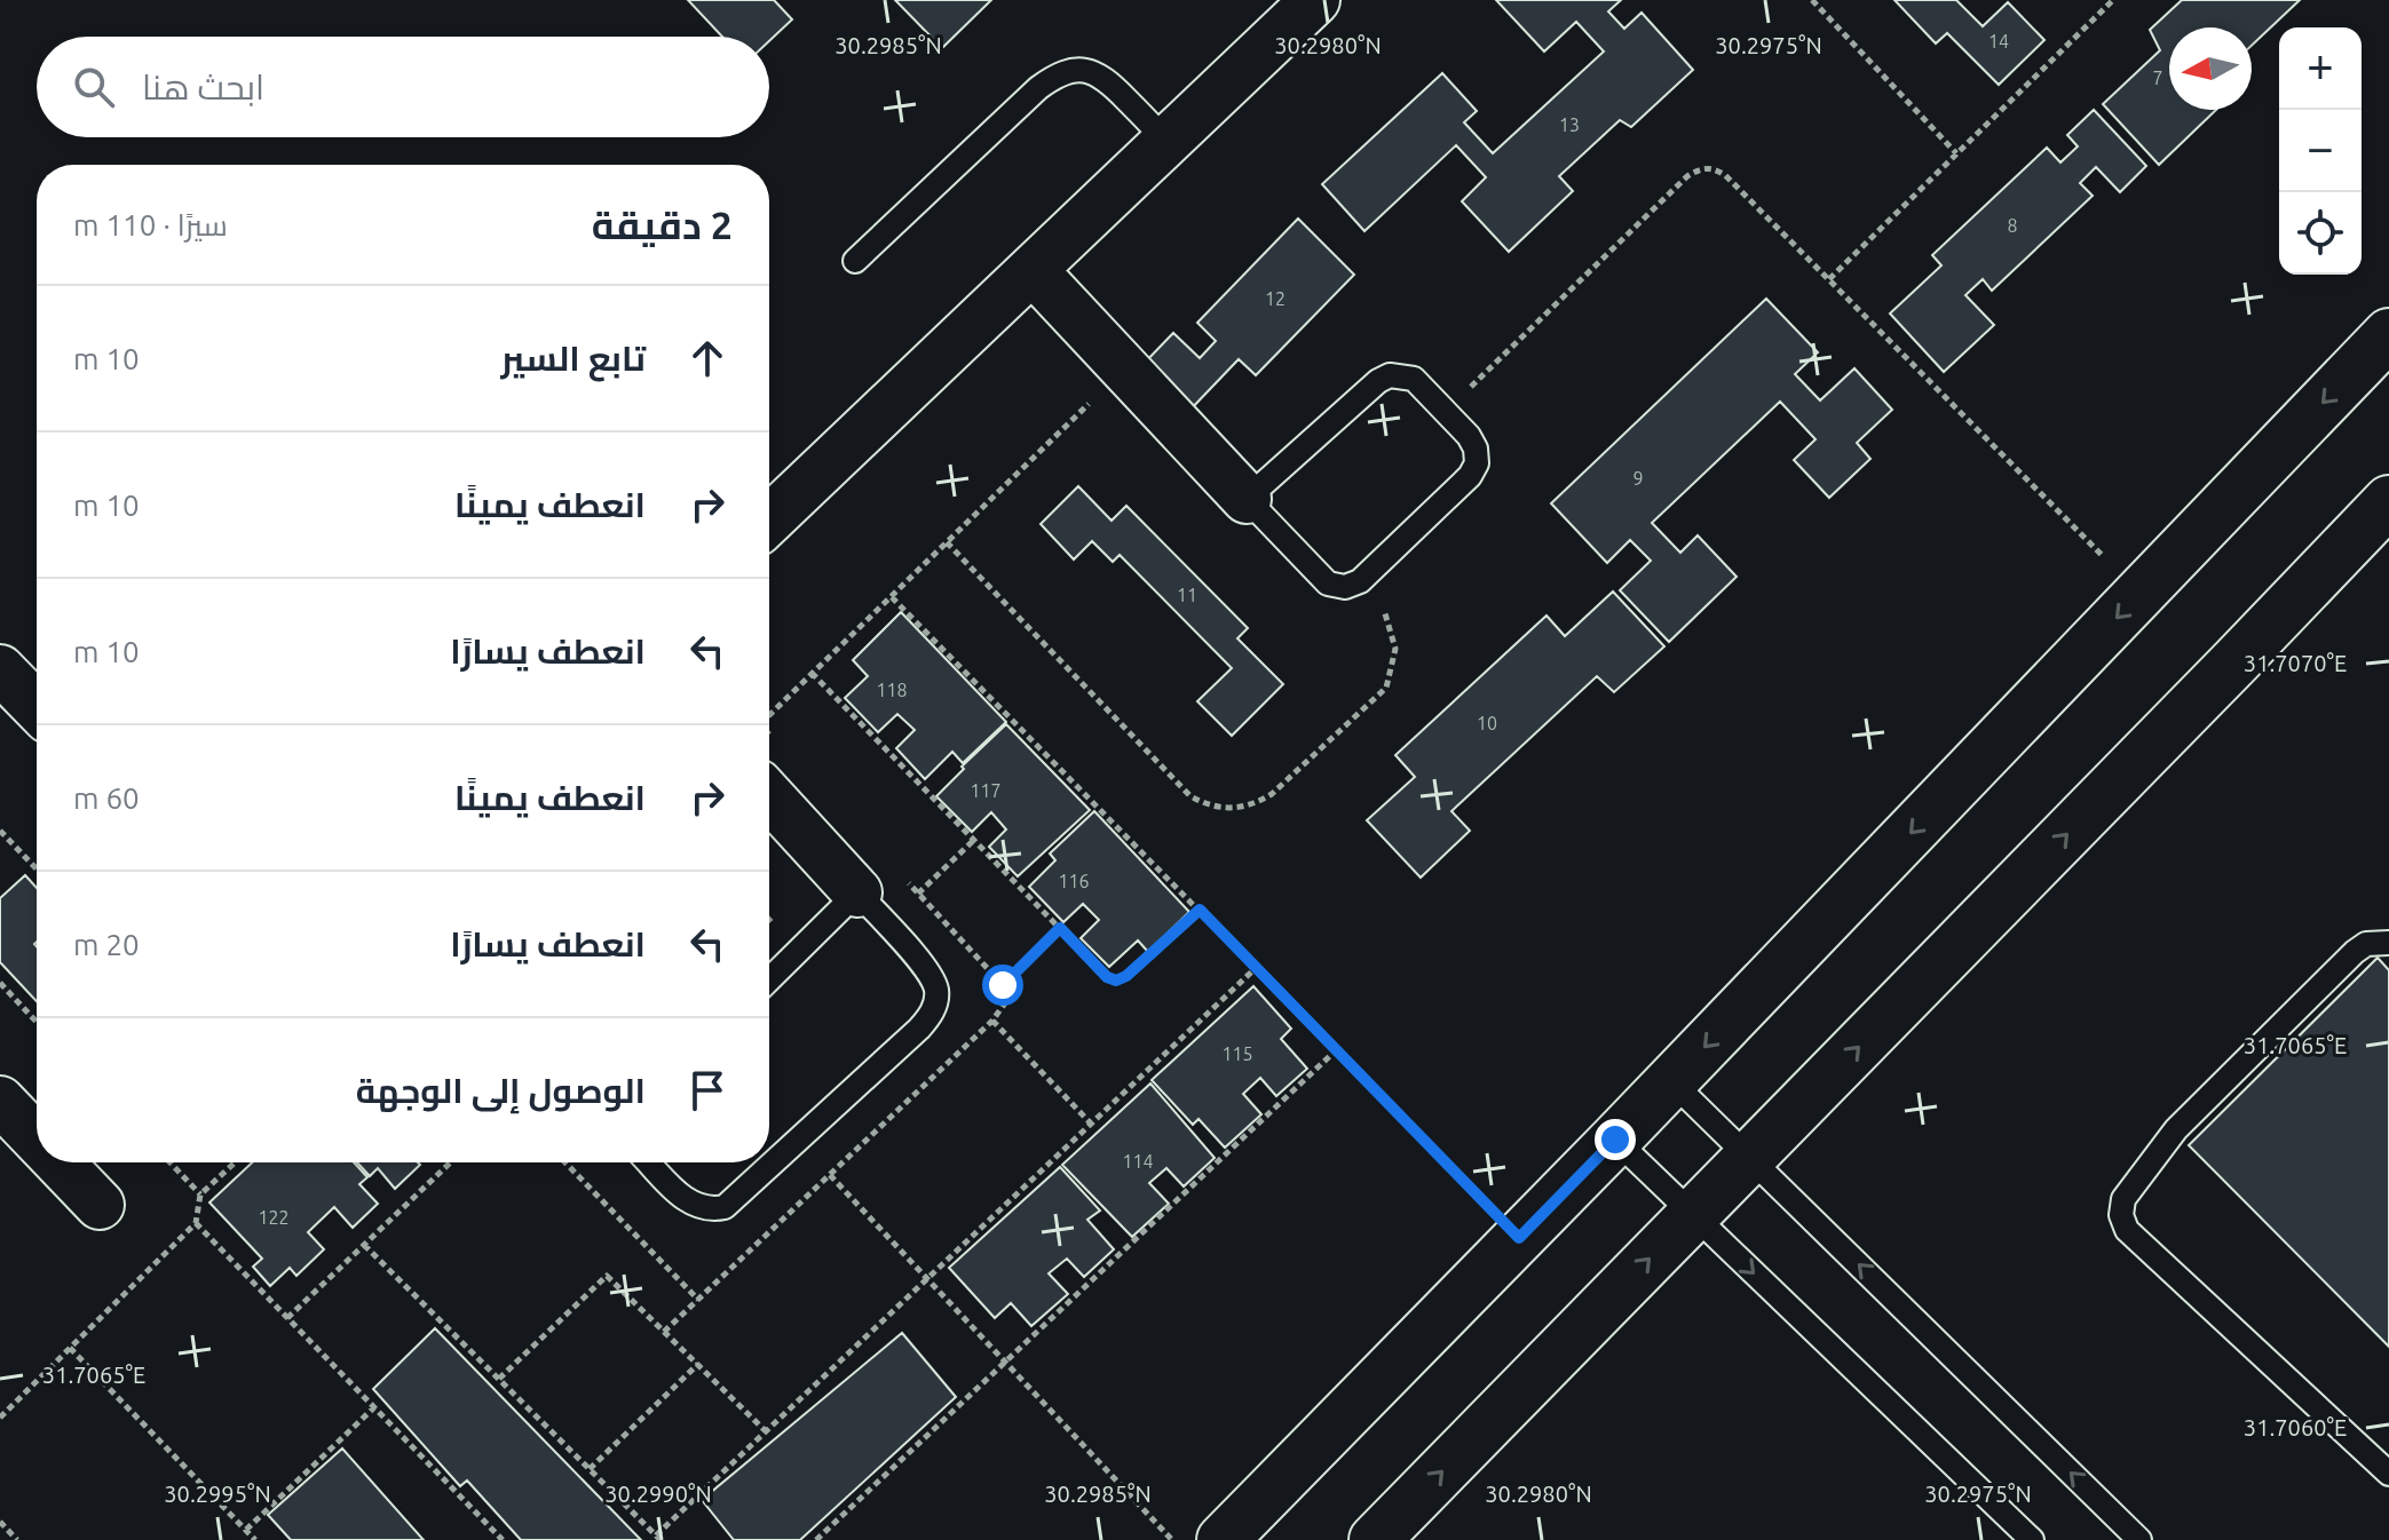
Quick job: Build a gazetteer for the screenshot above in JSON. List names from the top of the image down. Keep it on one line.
{"house_numbers":["14","7","13","8","12","9","11","118","10","117","116","115","114","122"],"north":"left","page":{"map_buttons":["+","−"],"search":"ابحث هنا","heading":["2 دقيقة","سيرًا · 110 m"],"list":[["تابع السير","10 m"],["انعطف يمينًا","10 m"],["انعطف يسارًا","10 m"],["انعطف يمينًا","60 m"],["انعطف يسارًا","20 m"],"الوصول إلى الوجهة"]},"coordinates":["30.2985°N","30.2980°N","30.2975°N","31.7070°E","31.7065°E","31.7060°E","30.2995°N","30.2990°N"]}
